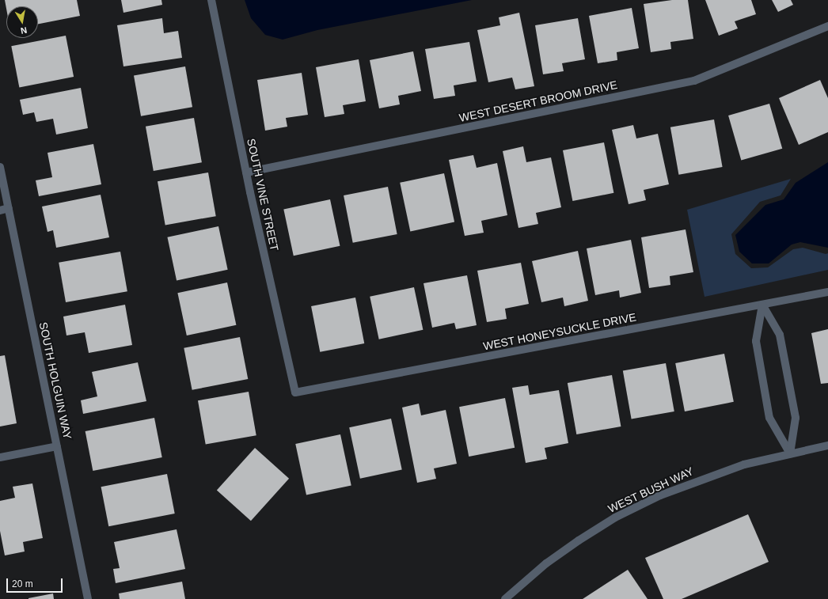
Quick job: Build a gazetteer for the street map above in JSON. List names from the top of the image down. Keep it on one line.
{"streets":{"street":["WEST DESERT BROOM DRIVE","SOUTH VINE STREET","WEST HONEYSUCKLE DRIVE","SOUTH HOLGUIN WAY","WEST BUSH WAY"]},"crossings":[["WEST DESERT BROOM DRIVE","SOUTH VINE STREET"],["SOUTH VINE STREET","WEST HONEYSUCKLE DRIVE"]],"scale_bar":"20 m","north":"bottom"}
